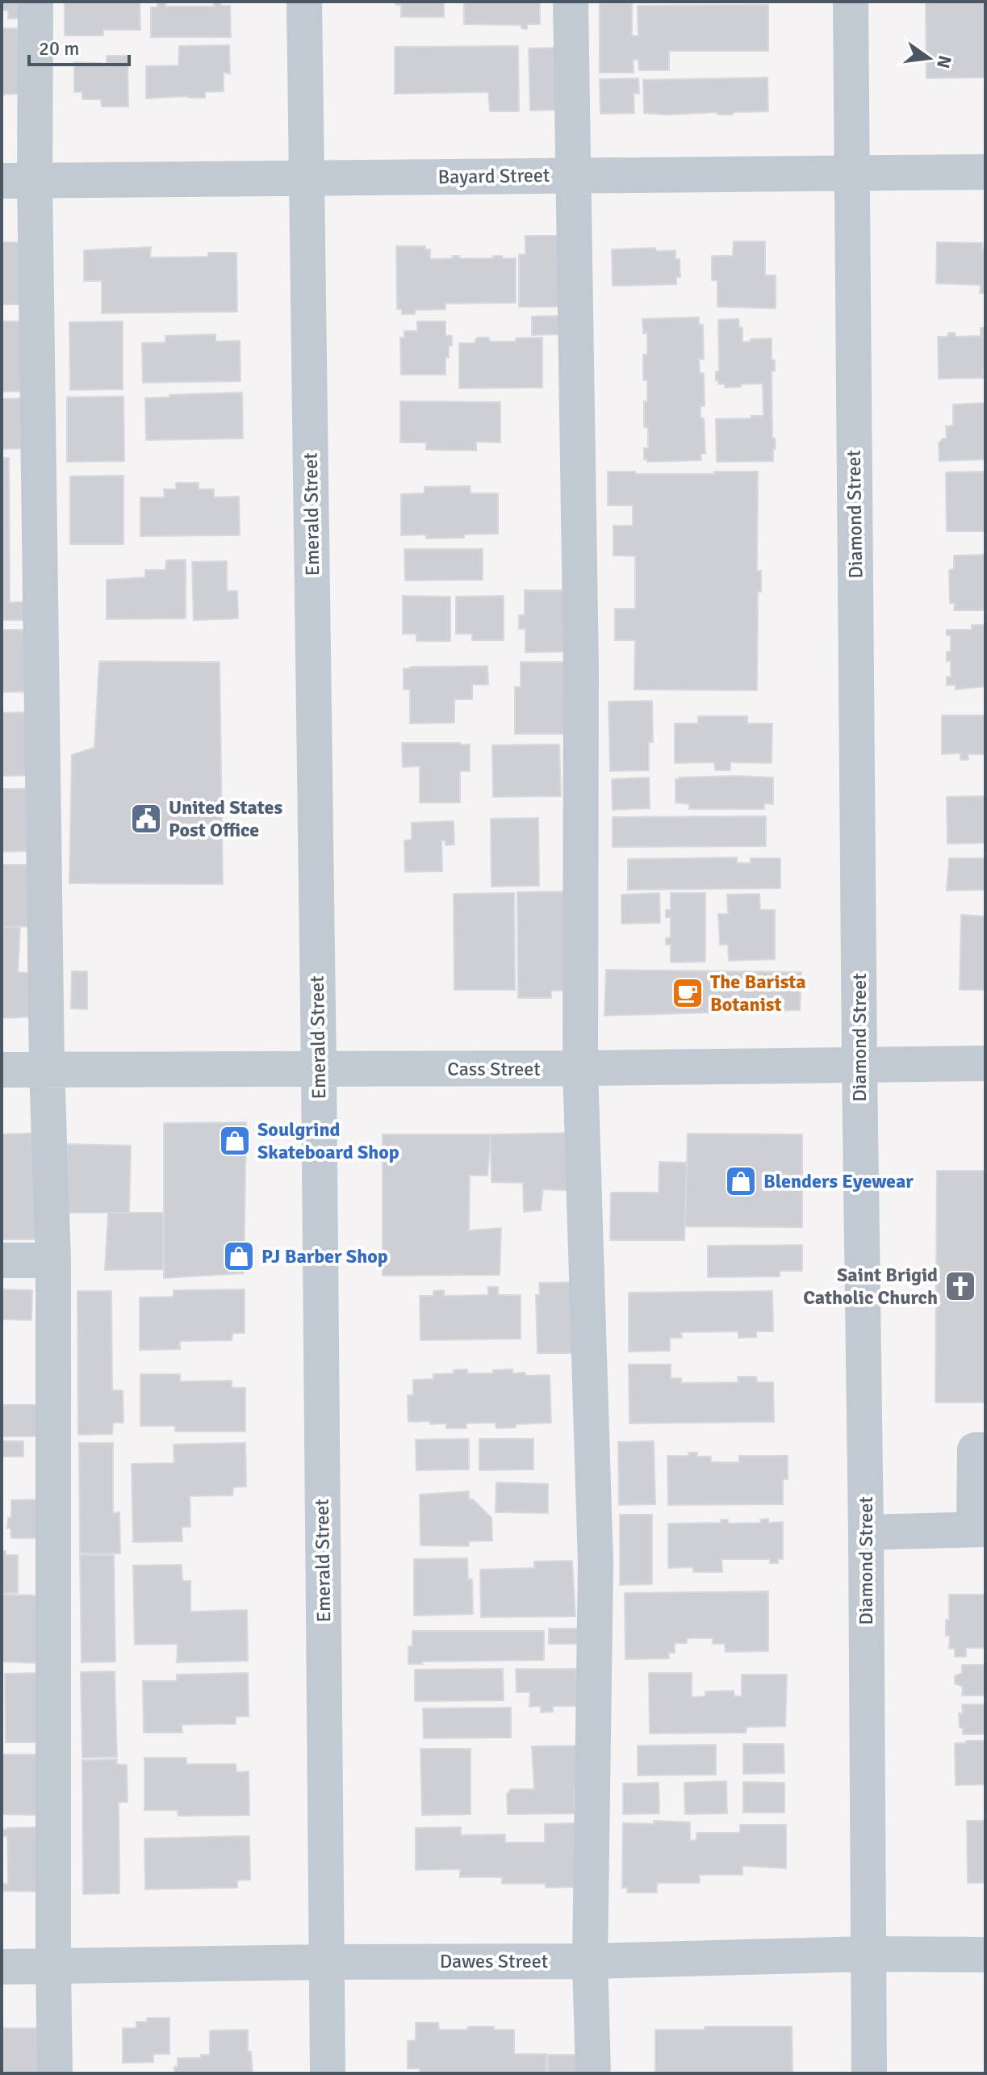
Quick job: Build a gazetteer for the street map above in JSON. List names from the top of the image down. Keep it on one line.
{"streets":{"street":["Bayard Street","Emerald Street","Diamond Street","Cass Street","Dawes Street"]},"crossings":[["Bayard Street","Emerald Street"],["Bayard Street","Diamond Street"],["Emerald Street","Cass Street"],["Emerald Street","Dawes Street"],["Diamond Street","Cass Street"],["Diamond Street","Dawes Street"]],"places":{"public building":["United States Post Office"],"cafe":["The Barista Botanist"],"shop":["Soulgrind Skateboard Shop","Blenders Eyewear","PJ Barber Shop"],"church":["Saint Brigid Catholic Church"]},"scale_bar":"20 m","north":"right"}
